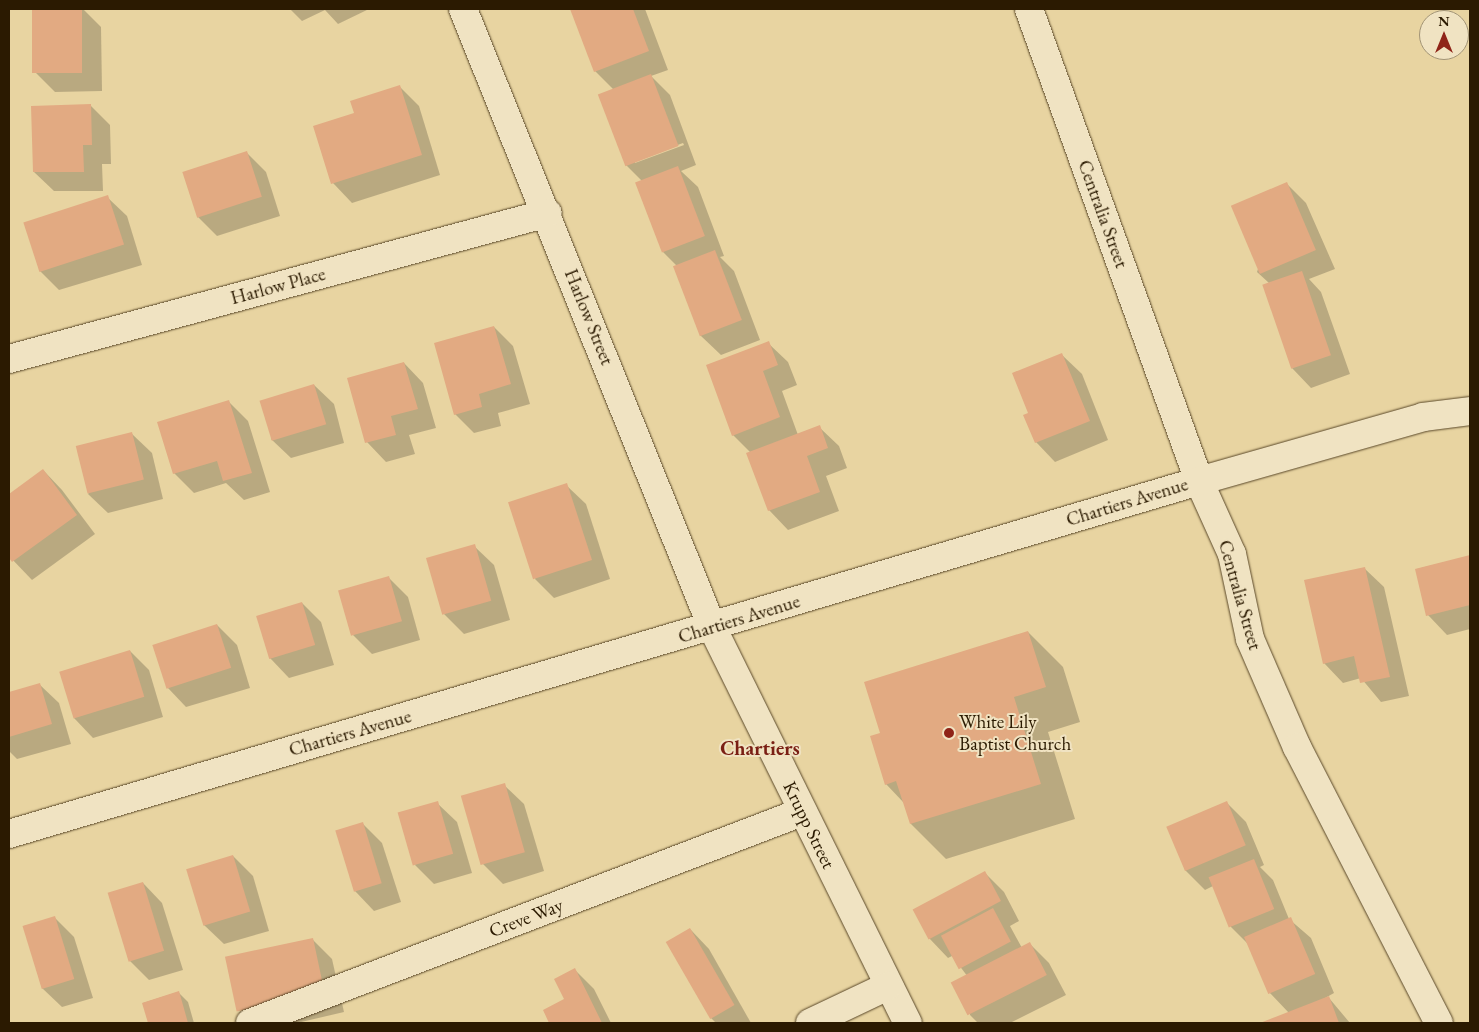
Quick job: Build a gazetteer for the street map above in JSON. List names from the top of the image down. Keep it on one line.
{"streets":{"street":["Centralia Street","Harlow Place","Harlow Street","Chartiers Avenue","Krupp Street","Creve Way"]},"crossings":[["Centralia Street","Chartiers Avenue"],["Harlow Place","Harlow Street"],["Harlow Street","Chartiers Avenue"],["Harlow Street","Krupp Street"],["Chartiers Avenue","Krupp Street"],["Krupp Street","Creve Way"]],"districts":["Chartiers"],"places":["White Lily Baptist Church"],"north":"top"}
